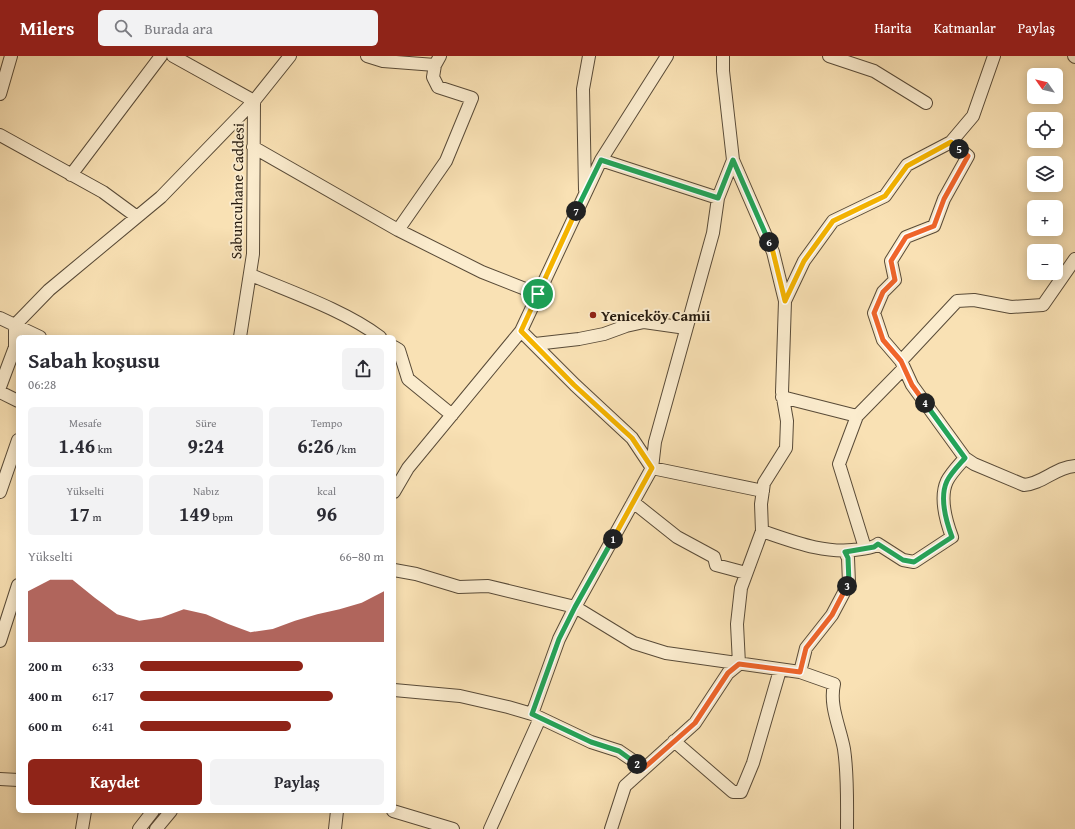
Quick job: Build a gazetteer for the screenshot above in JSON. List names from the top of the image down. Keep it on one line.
{"streets":{"street":["Sabuncuhane Caddesi"]},"places":["Yeniceköy Camii"],"north":"top left","page":{"header":"Milers","search":"Burada ara","nav":["Harita","Katmanlar","Paylaş"],"map_buttons":["+","−"],"pins":["5","7","6","4","1","3","2"],"heading":["Sabah koşusu","06:28"],"stats":[["Mesafe","1.46 km"],["Süre","9:24"],["Tempo","6:26 /km"],["Yükselti","17 m"],["Nabız","149 bpm"],["kcal","96"]],"chart":["Yükselti","66–80 m"],"list":[{"name":"200 m","note":"6:33"},{"name":"400 m","note":"6:17"},{"name":"600 m","note":"6:41"}],"buttons":["Kaydet","Paylaş"]}}
